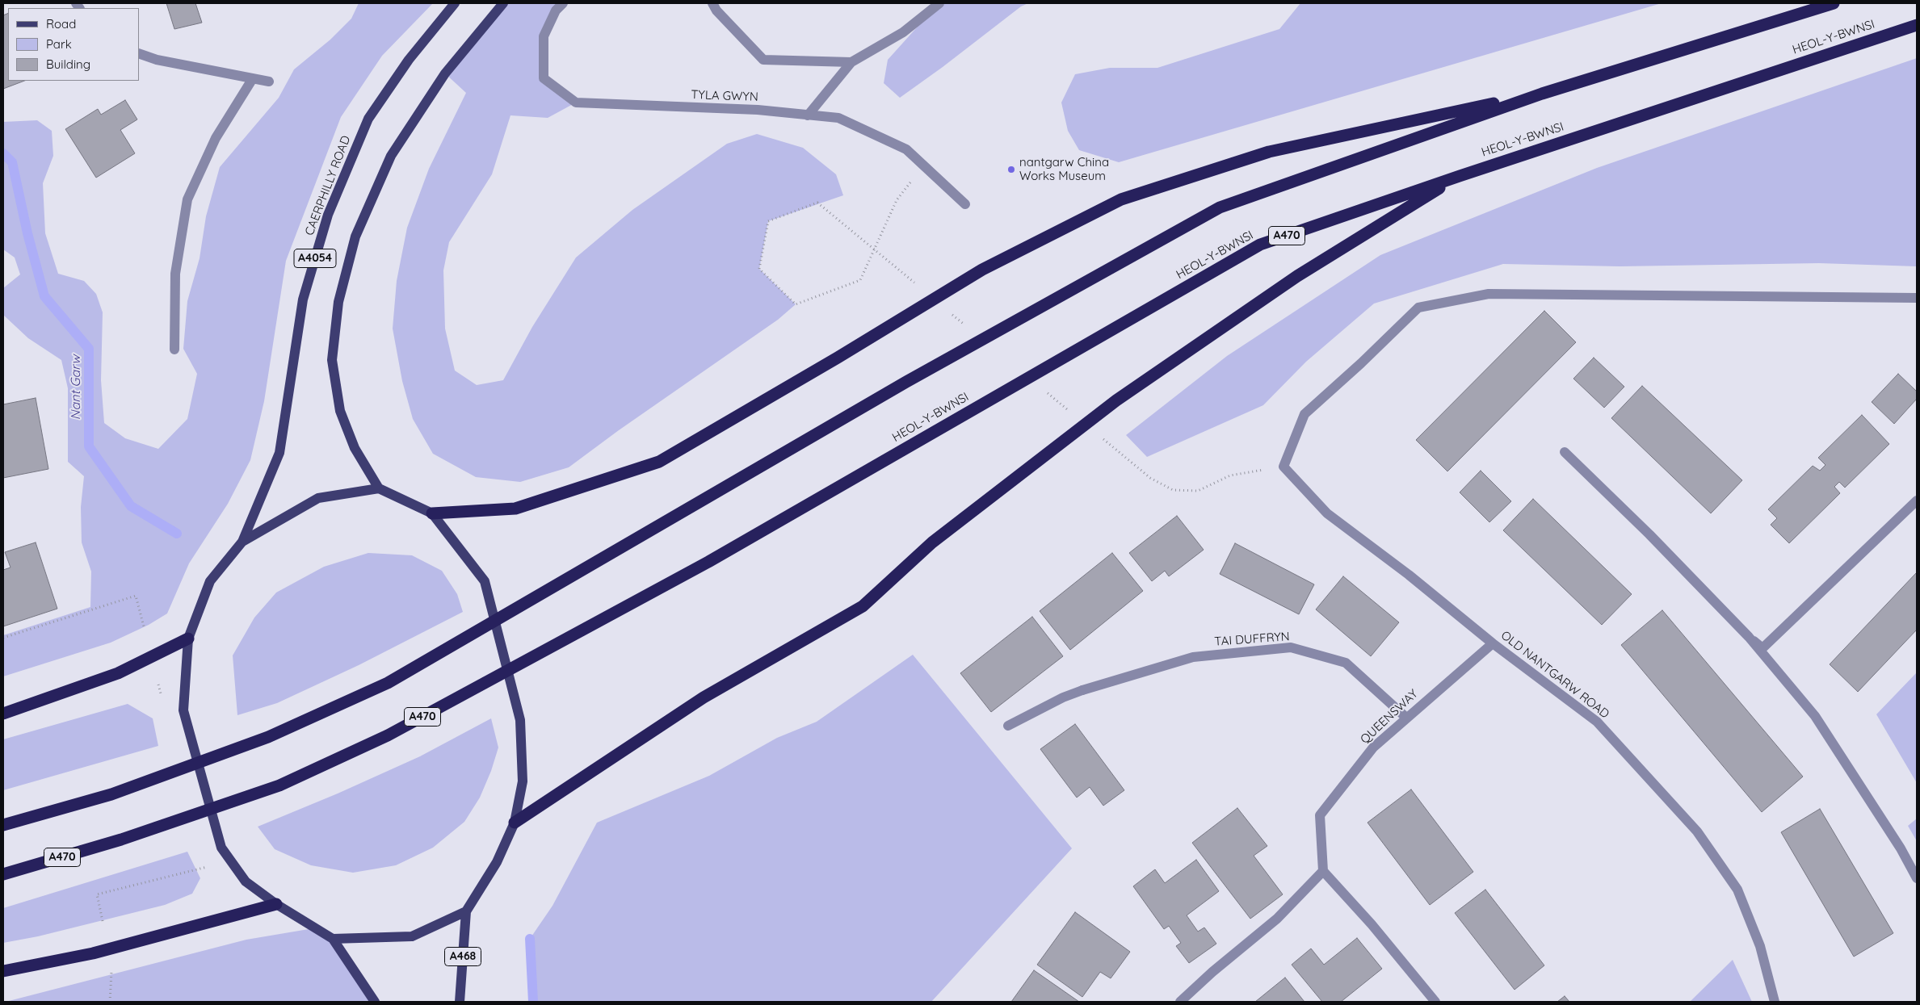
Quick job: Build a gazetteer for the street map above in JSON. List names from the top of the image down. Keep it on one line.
{"streets":{"highway":["HEOL-Y-BWNSI","A470"],"main road":["CAERPHILLY ROAD","A4054","A468"],"street":["TYLA GWYN","TAI DUFFRYN","OLD NANTGARW ROAD","QUEENSWAY"]},"crossings":[["TAI DUFFRYN","QUEENSWAY"],["OLD NANTGARW ROAD","QUEENSWAY"]],"water":["Nant Garw"],"places":["nantgarw China Works Museum"],"legend":["Road","Park","Building"]}
